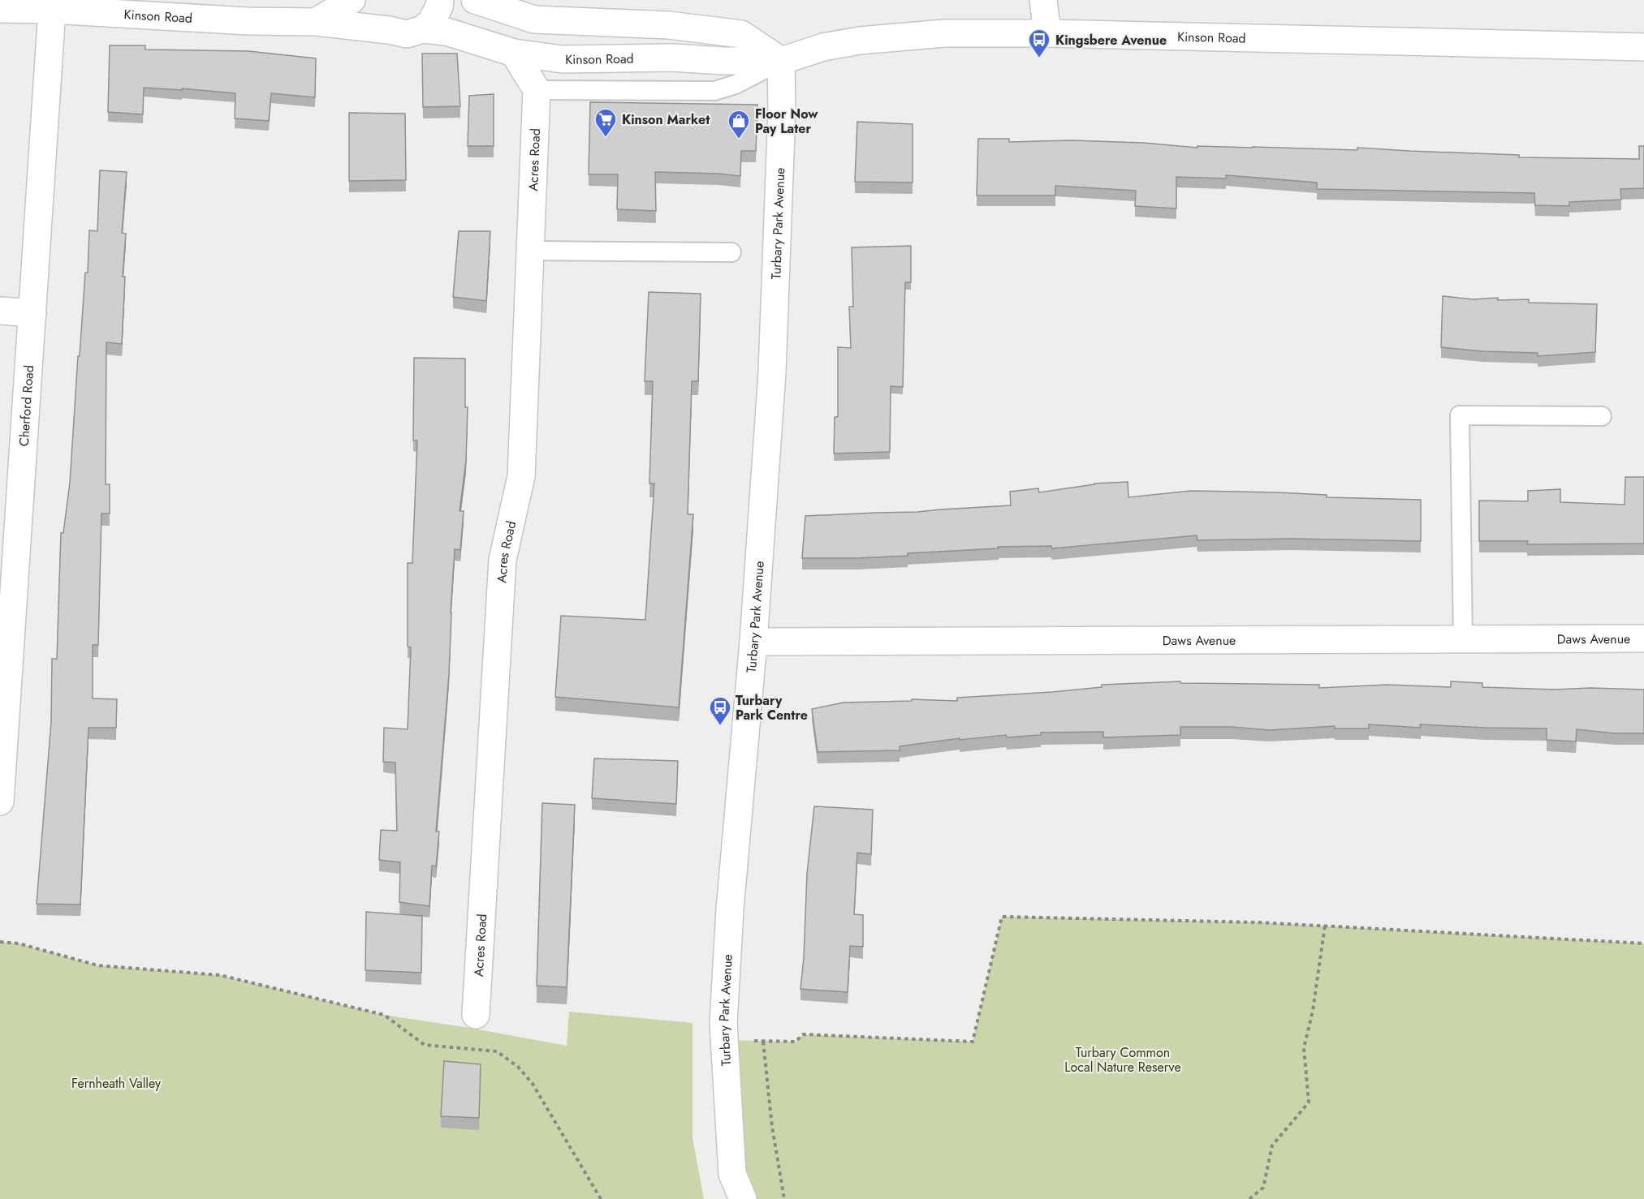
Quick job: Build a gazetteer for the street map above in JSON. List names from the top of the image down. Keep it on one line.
{"streets":{"street":["Kinson Road","Acres Road","Turbary Park Avenue","Cherford Road","Daws Avenue"]},"crossings":[["Kinson Road","Turbary Park Avenue"],["Kinson Road","Cherford Road"],["Turbary Park Avenue","Daws Avenue"]],"parks":["Turbary Common Local Nature Reserve","Fernheath Valley"],"places":{"bus stop":["Kingsbere Avenue","Turbary Park Centre"],"supermarket":["Kinson Market"],"shop":["Floor Now Pay Later"]}}
